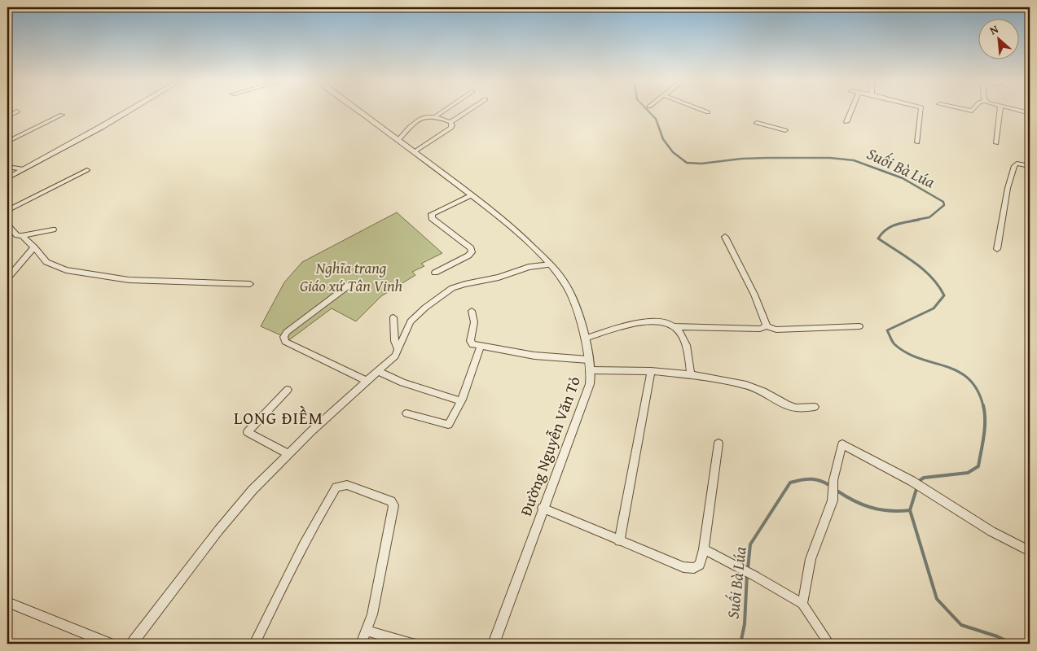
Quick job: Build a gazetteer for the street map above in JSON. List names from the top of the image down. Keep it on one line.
{"streets":{"street":["Đường Nguyễn Văn Tỏ"]},"districts":["LONG ĐIỀM"],"water":["Suối Bà Lúa"],"parks":["Nghĩa trang Giáo xứ Tân Vinh"],"north":"top left"}
